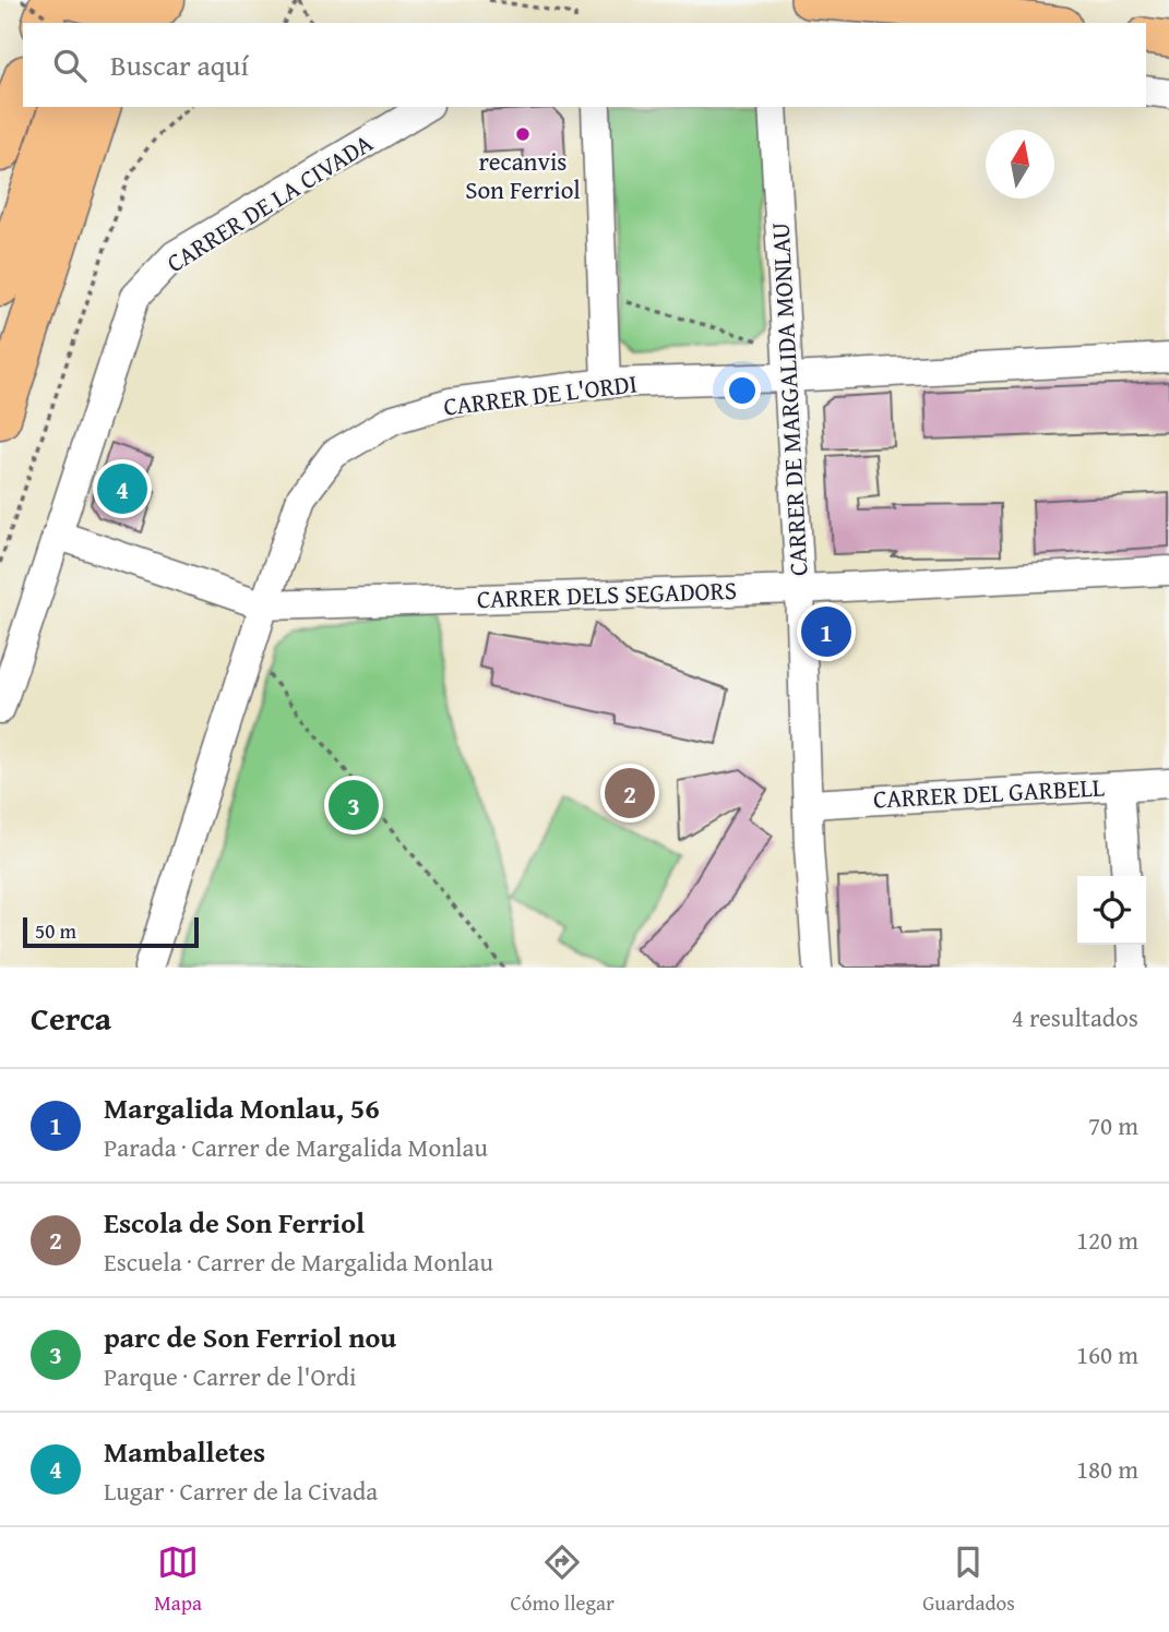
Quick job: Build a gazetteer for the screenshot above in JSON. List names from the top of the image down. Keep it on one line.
{"streets":{"street":["CARRER DE LA CIVADA","CARRER DE L'ORDI","CARRER DE MARGALIDA MONLAU","CARRER DELS SEGADORS","CARRER DEL GARBELL"]},"crossings":[["CARRER DE LA CIVADA","CARRER DELS SEGADORS"],["CARRER DE L'ORDI","CARRER DE MARGALIDA MONLAU"],["CARRER DE L'ORDI","CARRER DELS SEGADORS"],["CARRER DE MARGALIDA MONLAU","CARRER DELS SEGADORS"],["CARRER DE MARGALIDA MONLAU","CARRER DEL GARBELL"]],"places":["recanvis Son Ferriol"],"scale_bar":"50 m","north":"top","page":{"search":"Buscar aquí","pins":["4","1","2","3"],"scale":"50 m","heading":["Cerca","4 resultados"],"list":[{"mark":"1","name":"Margalida Monlau, 56","note":"Parada · Carrer de Margalida Monlau","value":"70 m"},{"mark":"2","name":"Escola de Son Ferriol","note":"Escuela · Carrer de Margalida Monlau","value":"120 m"},{"mark":"3","name":"parc de Son Ferriol nou","note":"Parque · Carrer de l'Ordi","value":"160 m"},{"mark":"4","name":"Mamballetes","note":"Lugar · Carrer de la Civada","value":"180 m"}],"nav":["Mapa","Cómo llegar","Guardados"]}}
